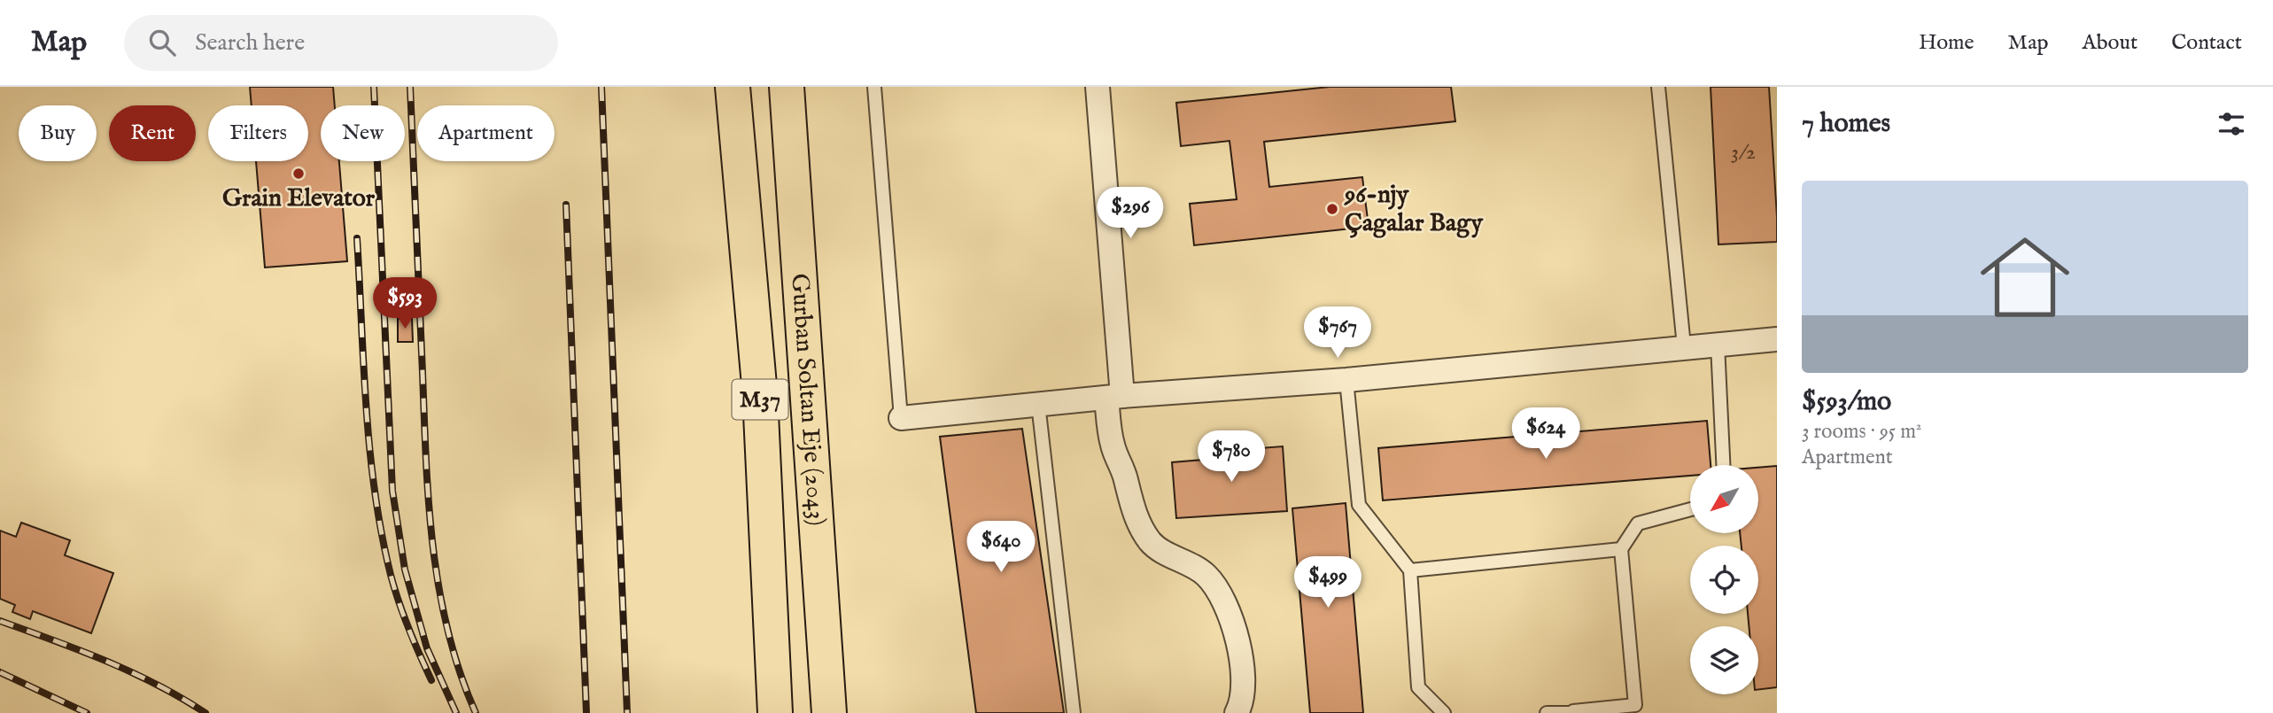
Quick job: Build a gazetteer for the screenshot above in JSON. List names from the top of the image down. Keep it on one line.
{"streets":{"highway":["M37","Gurban Soltan Eje (2043)"]},"places":["Grain Elevator","96-njy Çagalar Bagy"],"house_numbers":["3/2"],"north":"bottom left","page":{"header":"Map","search":"Search here","nav":["Home","Map","About","Contact"],"heading":"7 homes","chip":["Buy","Rent","Filters","New","Apartment"],"list":[{"name":"$593/mo","note":"3 rooms · 95 m² · Apartment"}],"price":["$296","$593","$767","$624","$780","$640","$499"]}}
